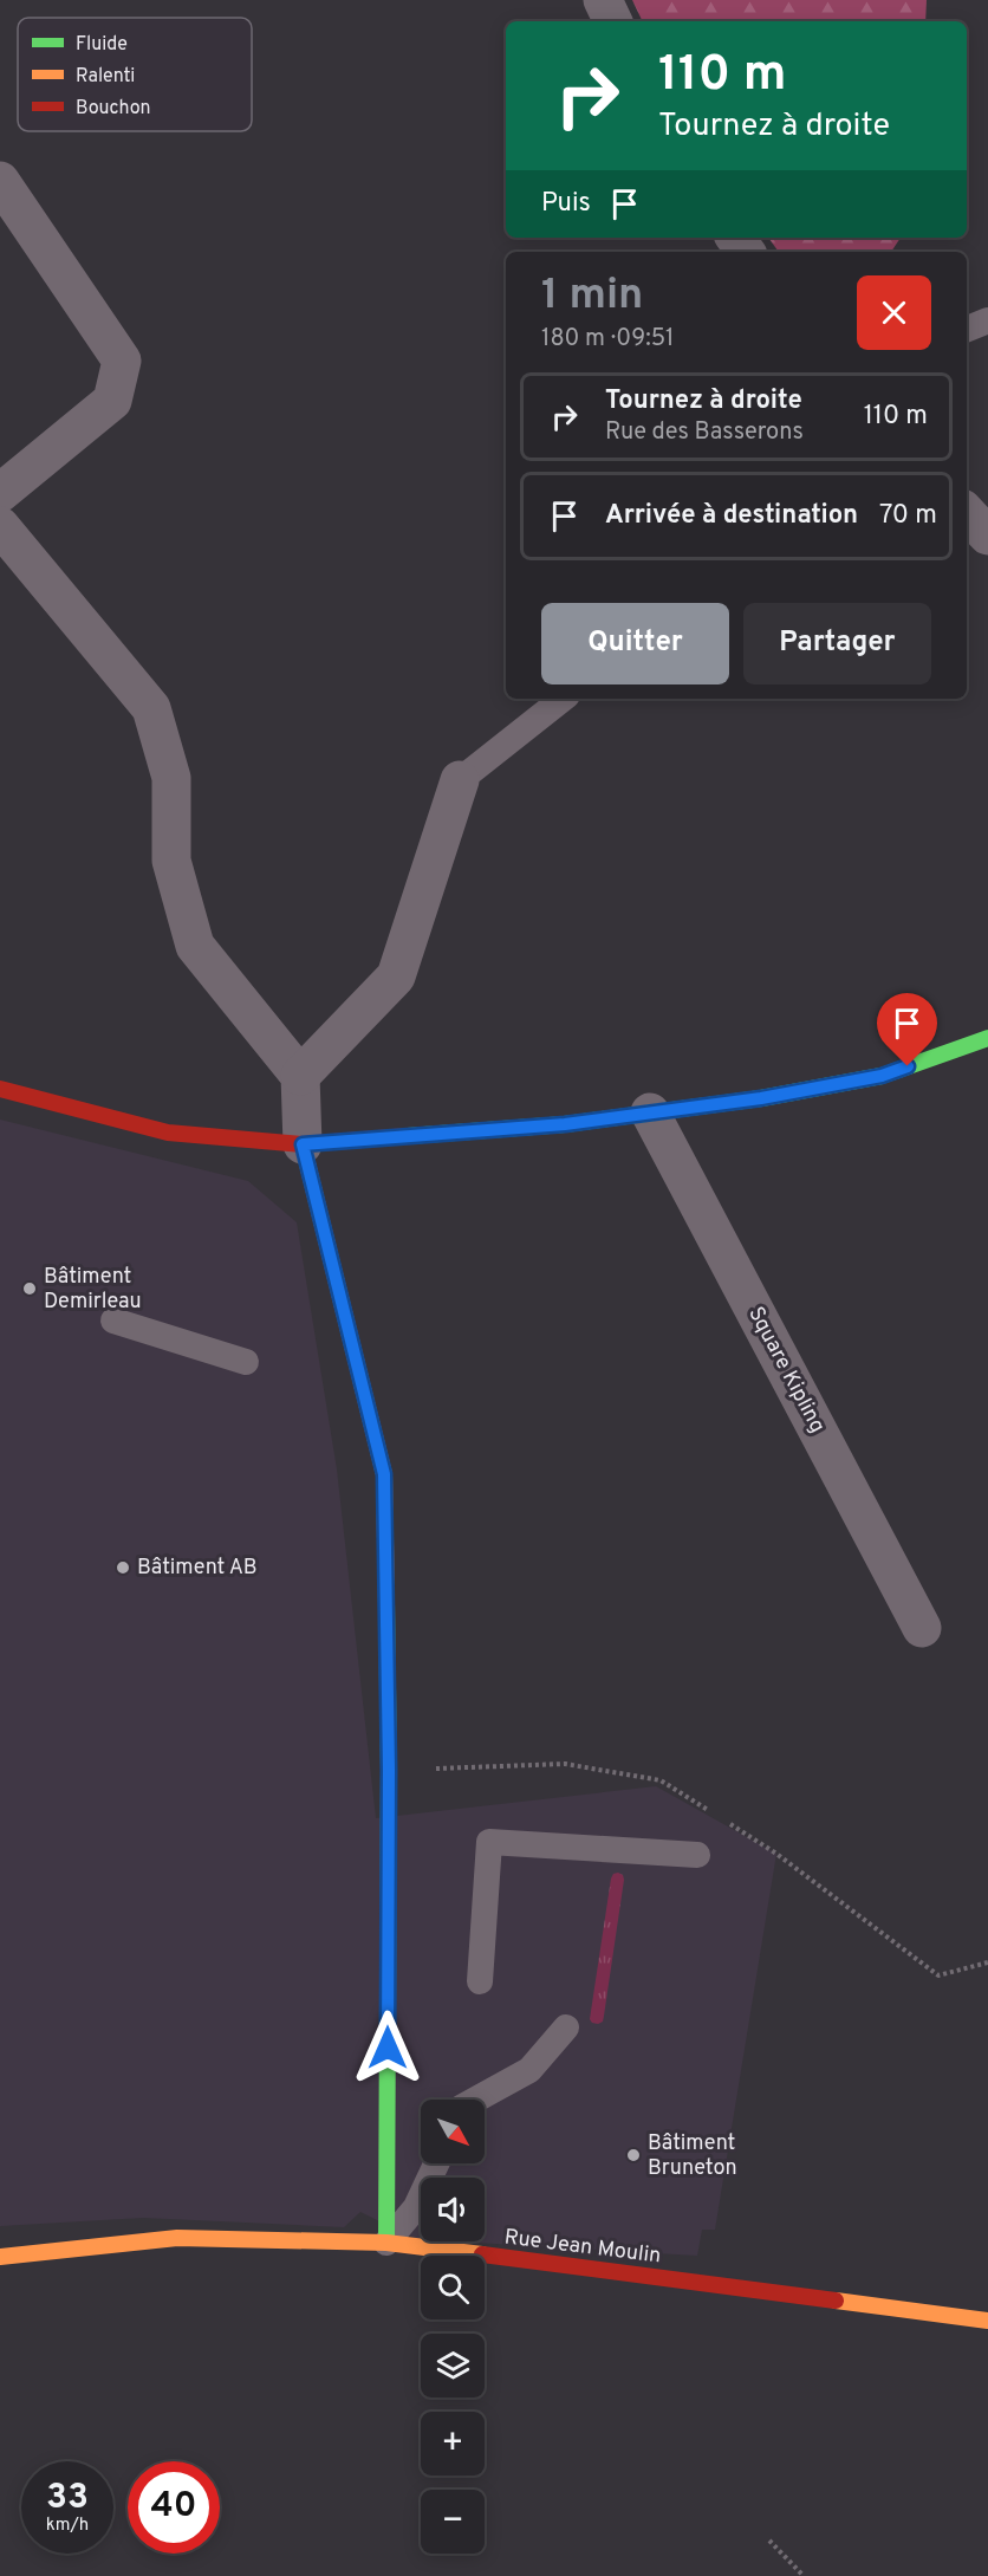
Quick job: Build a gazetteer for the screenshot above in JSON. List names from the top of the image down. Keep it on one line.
{"streets":{"street":["Square Kipling","Rue Jean Moulin"]},"places":["Bâtiment Demirleau","Bâtiment AB","Bâtiment Bruneton"],"legend":["Fluide","Ralenti","Bouchon"],"north":"bottom right","page":{"turn":["110 m","Tournez à droite"],"then":"Puis","heading":["1 min","180 m · 09:51"],"list":[{"name":"Tournez à droite","note":"Rue des Basserons","value":"110 m"},{"name":"Arrivée à destination","value":"70 m"}],"buttons":["Quitter","Partager"],"map_buttons":["+","−"],"speed":"33 km/h","limit":"40"}}
